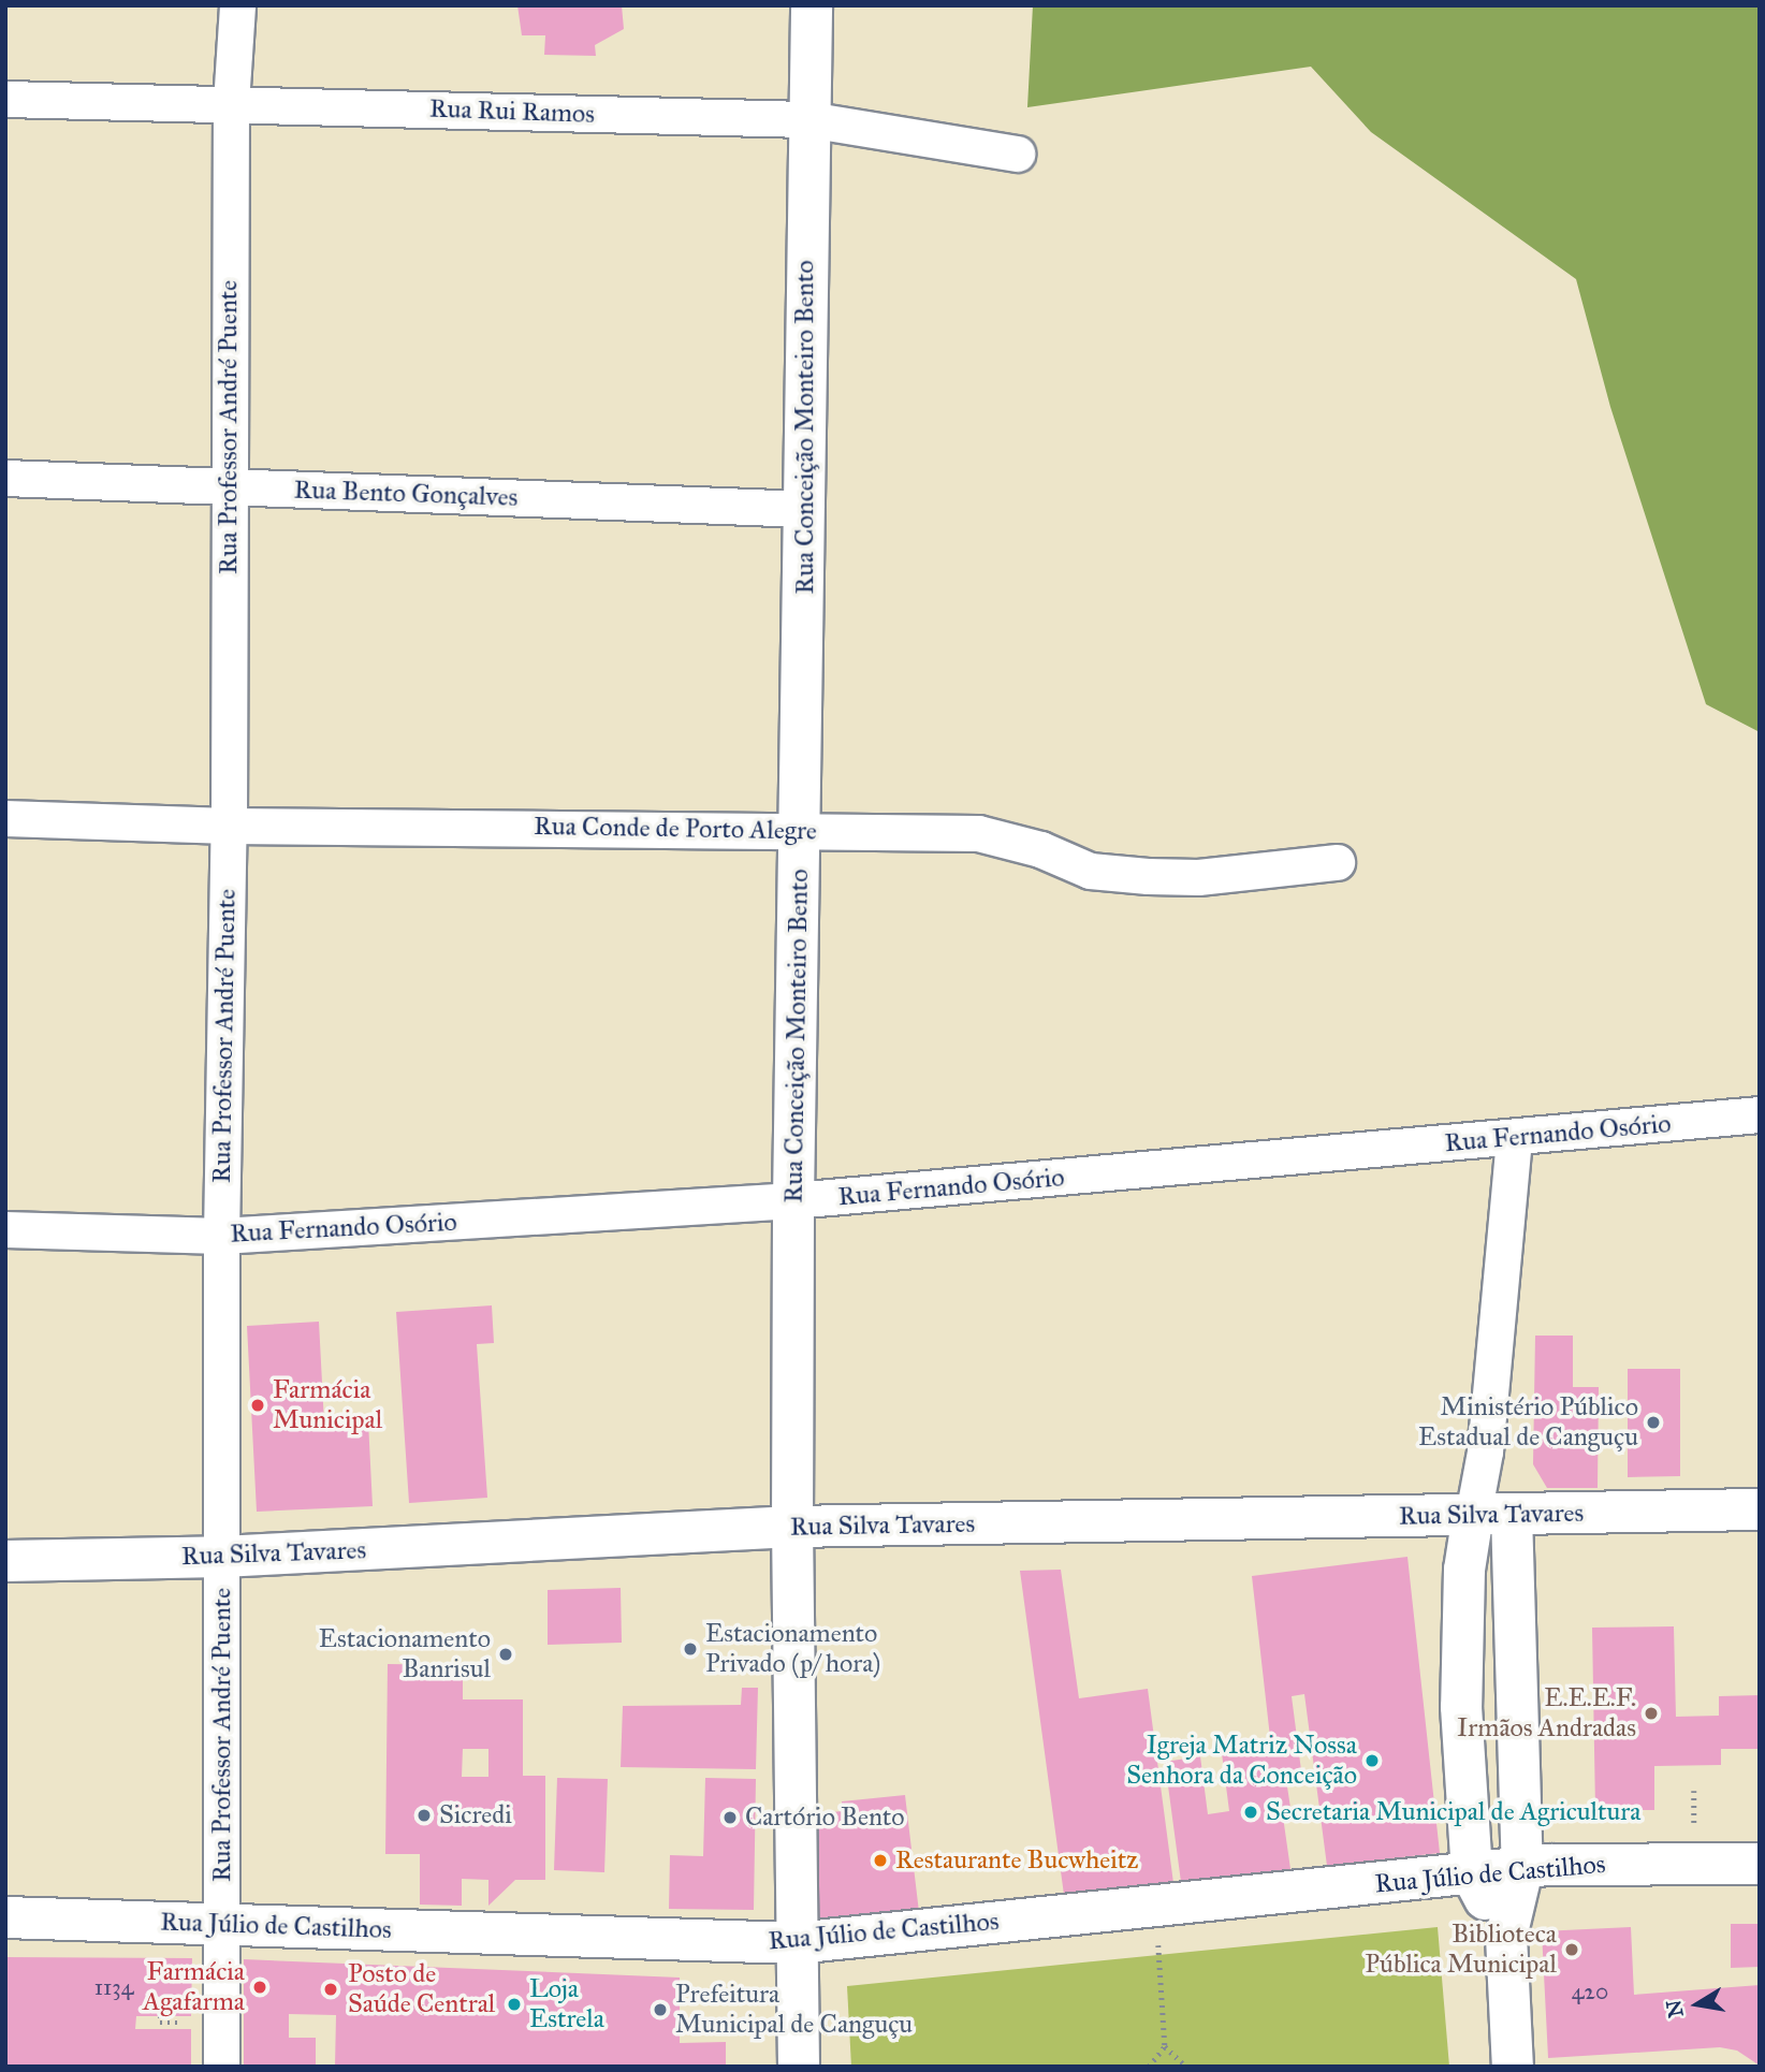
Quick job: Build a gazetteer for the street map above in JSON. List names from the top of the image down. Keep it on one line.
{"streets":{"street":["Rua Rui Ramos","Rua Professor André Puente","Rua Conceição Monteiro Bento","Rua Bento Gonçalves","Rua Conde de Porto Alegre","Rua Fernando Osório","Rua Silva Tavares","Rua Júlio de Castilhos"]},"crossings":[["Rua Rui Ramos","Rua Professor André Puente"],["Rua Rui Ramos","Rua Conceição Monteiro Bento"],["Rua Professor André Puente","Rua Bento Gonçalves"],["Rua Professor André Puente","Rua Conde de Porto Alegre"],["Rua Professor André Puente","Rua Fernando Osório"],["Rua Professor André Puente","Rua Silva Tavares"],["Rua Professor André Puente","Rua Júlio de Castilhos"],["Rua Conceição Monteiro Bento","Rua Bento Gonçalves"],["Rua Conceição Monteiro Bento","Rua Conde de Porto Alegre"],["Rua Conceição Monteiro Bento","Rua Fernando Osório"],["Rua Conceição Monteiro Bento","Rua Silva Tavares"],["Rua Conceição Monteiro Bento","Rua Júlio de Castilhos"]],"places":["Farmácia Municipal","Ministério Público Estadual de Canguçu","Estacionamento Privado (p/ hora)","Estacionamento Banrisul","E.E.E.F. Irmãos Andradas","Igreja Matriz Nossa Senhora da Conceição","Secretaria Municipal de Agricultura","Sicredi","Cartório Bento","Restaurante Bucwheitz","Biblioteca Pública Municipal","Farmácia Agafarma","Posto de Saúde Central","Loja Estrela","Prefeitura Municipal de Canguçu"],"house_numbers":["1134","420"],"north":"left"}
